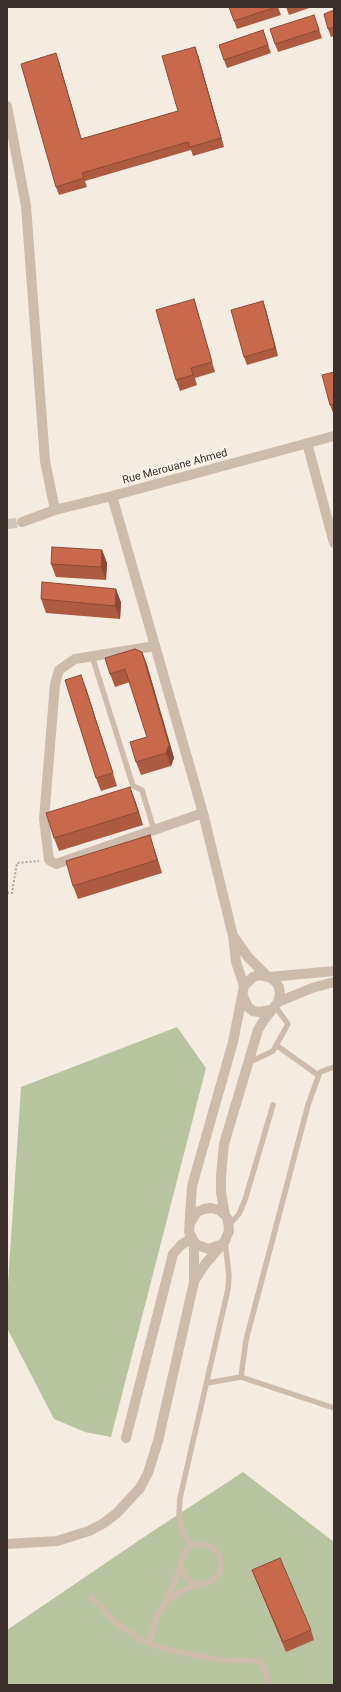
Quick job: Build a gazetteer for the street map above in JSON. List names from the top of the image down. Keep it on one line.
{"streets":{"street":["Rue Merouane Ahmed"]}}
